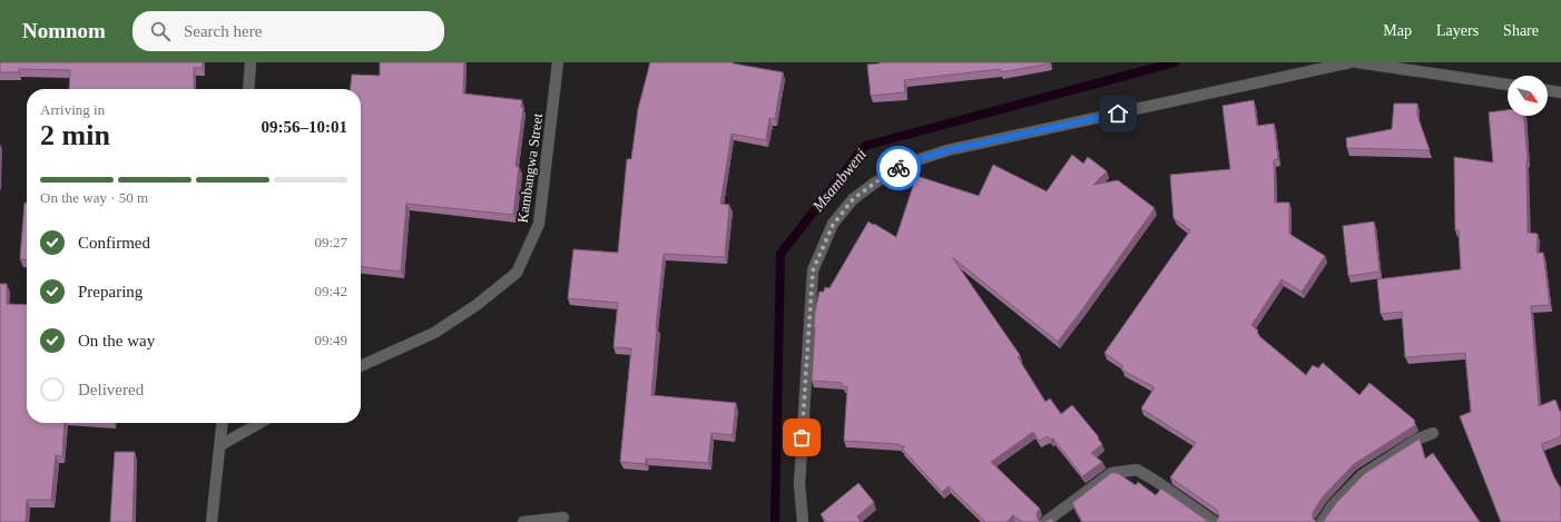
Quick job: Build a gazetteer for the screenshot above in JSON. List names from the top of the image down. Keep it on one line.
{"streets":{"street":["Kambangwa Street"]},"water":["Msambweni"],"north":"bottom right","page":{"header":"Nomnom","search":"Search here","nav":["Map","Layers","Share"],"heading":["2 min","Arriving in","09:56–10:01"],"bar":"On the way · 50 m","list":[["Confirmed","09:27"],["Preparing","09:42"],["On the way","09:49"],"Delivered"]}}
